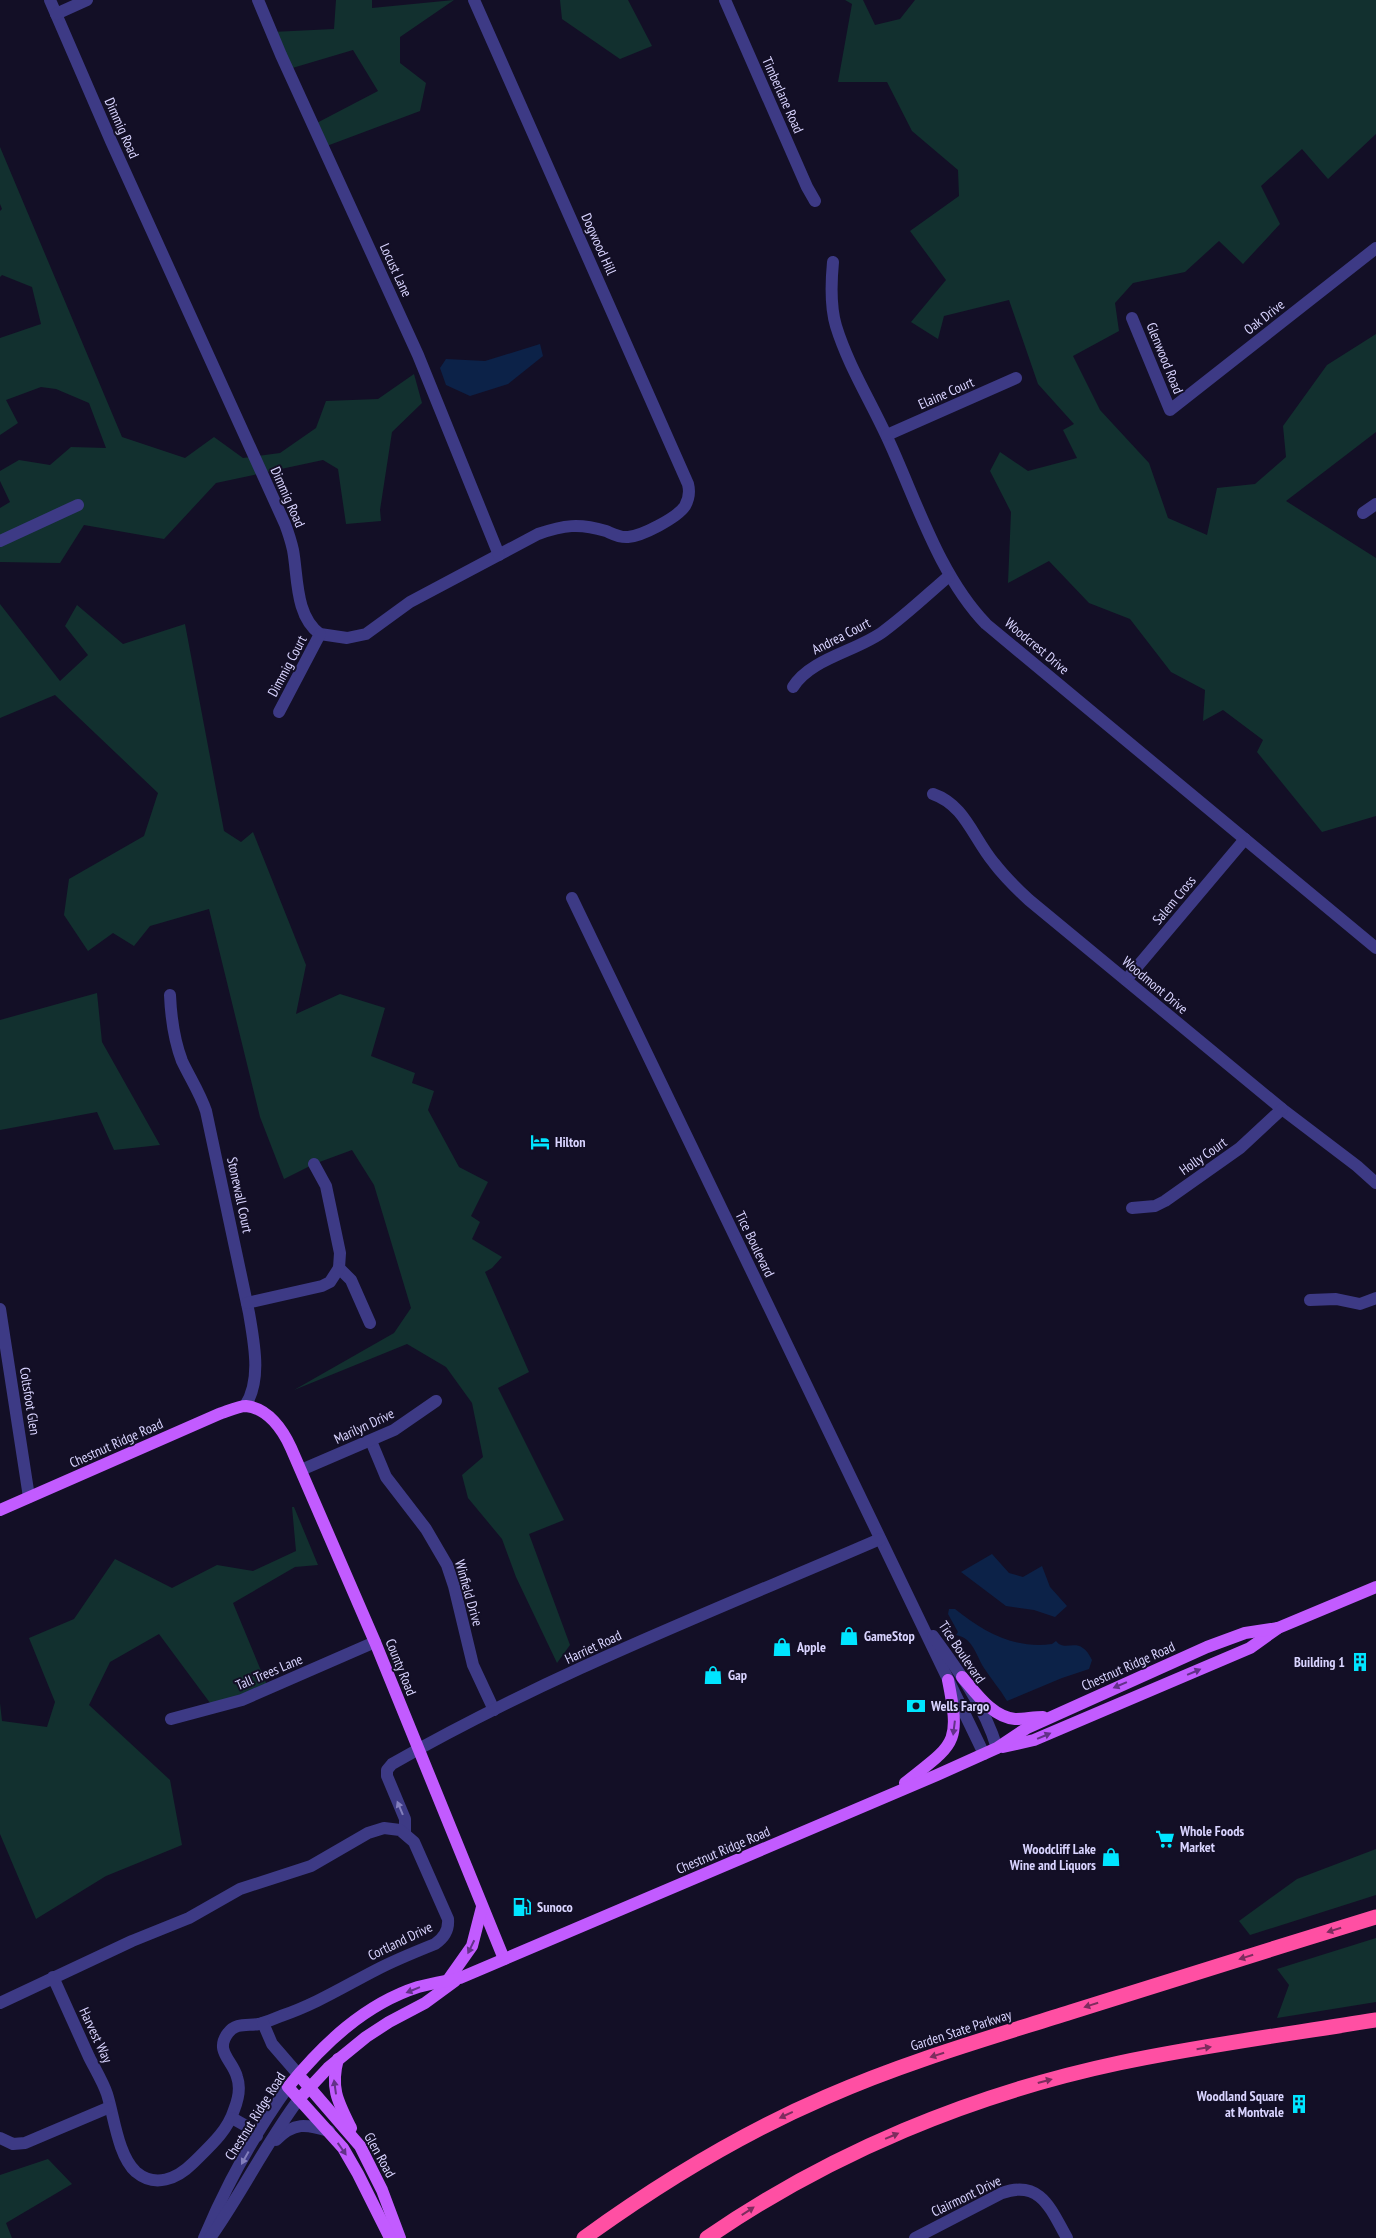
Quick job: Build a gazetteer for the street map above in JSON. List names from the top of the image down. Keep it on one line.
{"streets":{"highway":["Garden State Parkway"],"main road":["Chestnut Ridge Road","County Road","Glen Road"],"street":["Timberlane Road","Dimmig Road","Dogwood Hill","Locust Lane","Oak Drive","Glenwood Road","Elaine Court","Andrea Court","Woodcrest Drive","Dimmig Court","Salem Cross","Woodmont Drive","Holly Court","Stonewall Court","Tice Boulevard","Coltsfoot Glen","Marilyn Drive","Winfield Drive","Harriet Road","Tall Trees Lane","Cortland Drive","Harvest Way","Clairmont Drive"]},"crossings":[["Dimmig Road","Dimmig Court"],["Dogwood Hill","Locust Lane"],["Oak Drive","Glenwood Road"],["Elaine Court","Woodcrest Drive"],["Andrea Court","Woodcrest Drive"],["Woodcrest Drive","Salem Cross"],["Salem Cross","Woodmont Drive"],["Woodmont Drive","Holly Court"],["Stonewall Court","Chestnut Ridge Road"],["Stonewall Court","County Road"],["Tice Boulevard","Chestnut Ridge Road"],["Tice Boulevard","Harriet Road"],["Coltsfoot Glen","Chestnut Ridge Road"],["Marilyn Drive","Winfield Drive"],["Marilyn Drive","County Road"],["Chestnut Ridge Road","County Road"],["Chestnut Ridge Road","Glen Road"],["Winfield Drive","Harriet Road"],["Harriet Road","County Road"],["Harriet Road","Cortland Drive"],["County Road","Tall Trees Lane"],["Cortland Drive","Harvest Way"]],"places":{"hotel":["Hilton"],"shop":["GameStop","Apple","Gap","Woodcliff Lake Wine and Liquors"],"building":["Building 1","Woodland Square at Montvale"],"bank":["Wells Fargo"],"supermarket":["Whole Foods Market"],"fuel station":["Sunoco"]}}
